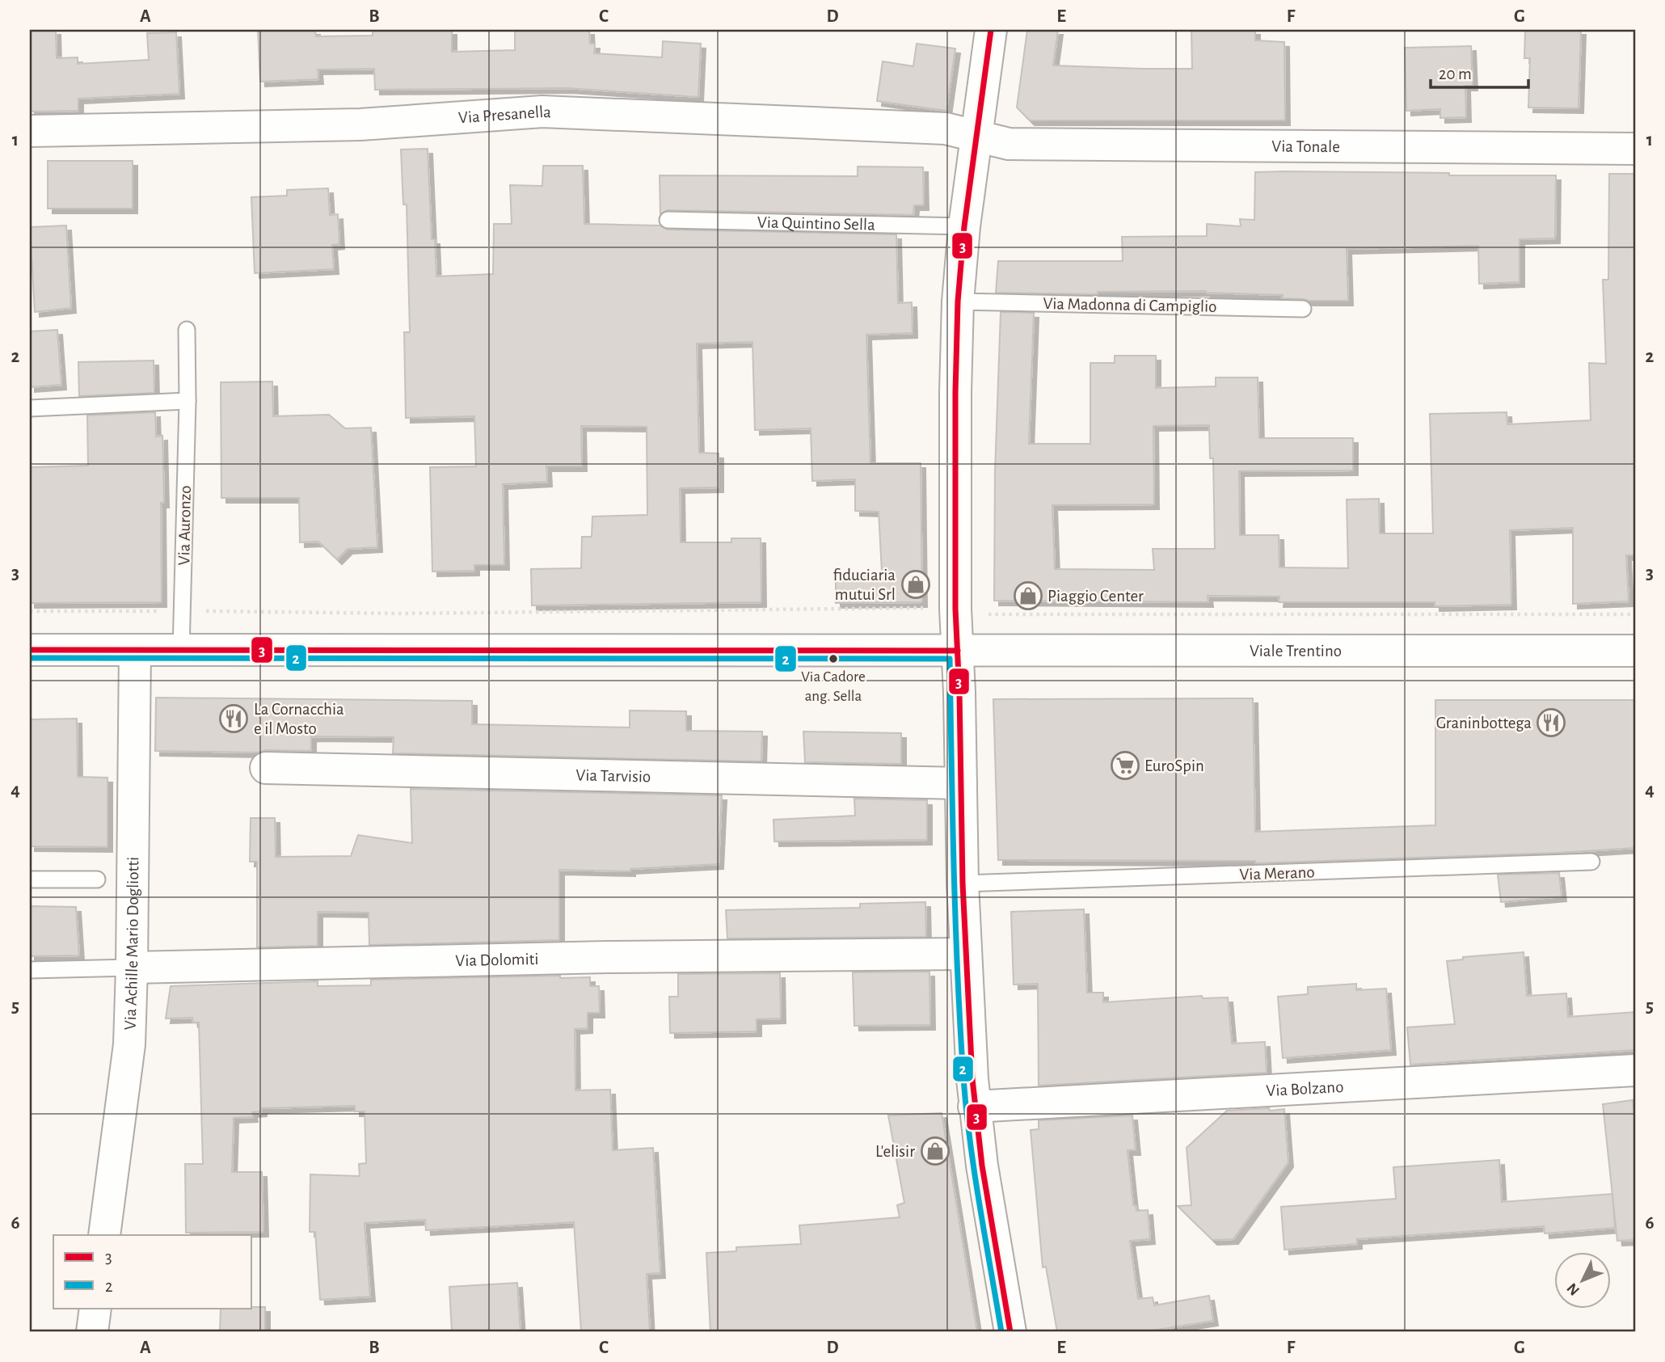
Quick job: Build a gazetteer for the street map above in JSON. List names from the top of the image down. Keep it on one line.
{"streets":{"street":["Via Presanella","Via Tonale","Viale Trentino","Via Tarvisio","Via Achille Mario Dogliotti","Via Dolomiti","Via Bolzano"],"lane":["Via Quintino Sella","Via Madonna di Campiglio","Via Auronzo","Via Merano"]},"crossings":[["Via Presanella","Via Tonale"],["Via Auronzo","Viale Trentino"],["Viale Trentino","Via Achille Mario Dogliotti"],["Via Achille Mario Dogliotti","Via Dolomiti"]],"places":{"shop":["fiduciaria mutui Srl","Piaggio Center","L'elisir"],"other":["Via Cadore ang. Sella"],"restaurant":["La Cornacchia e il Mosto","Graninbottega"],"supermarket":["EuroSpin"]},"lines":["transit line 3","transit line 2"],"legend":["3","2"],"scale_bar":"20 m","north":"bottom left","grid":{"columns":["A","B","C","D","E","F","G"],"rows":["1","2","3","4","5","6"]}}
